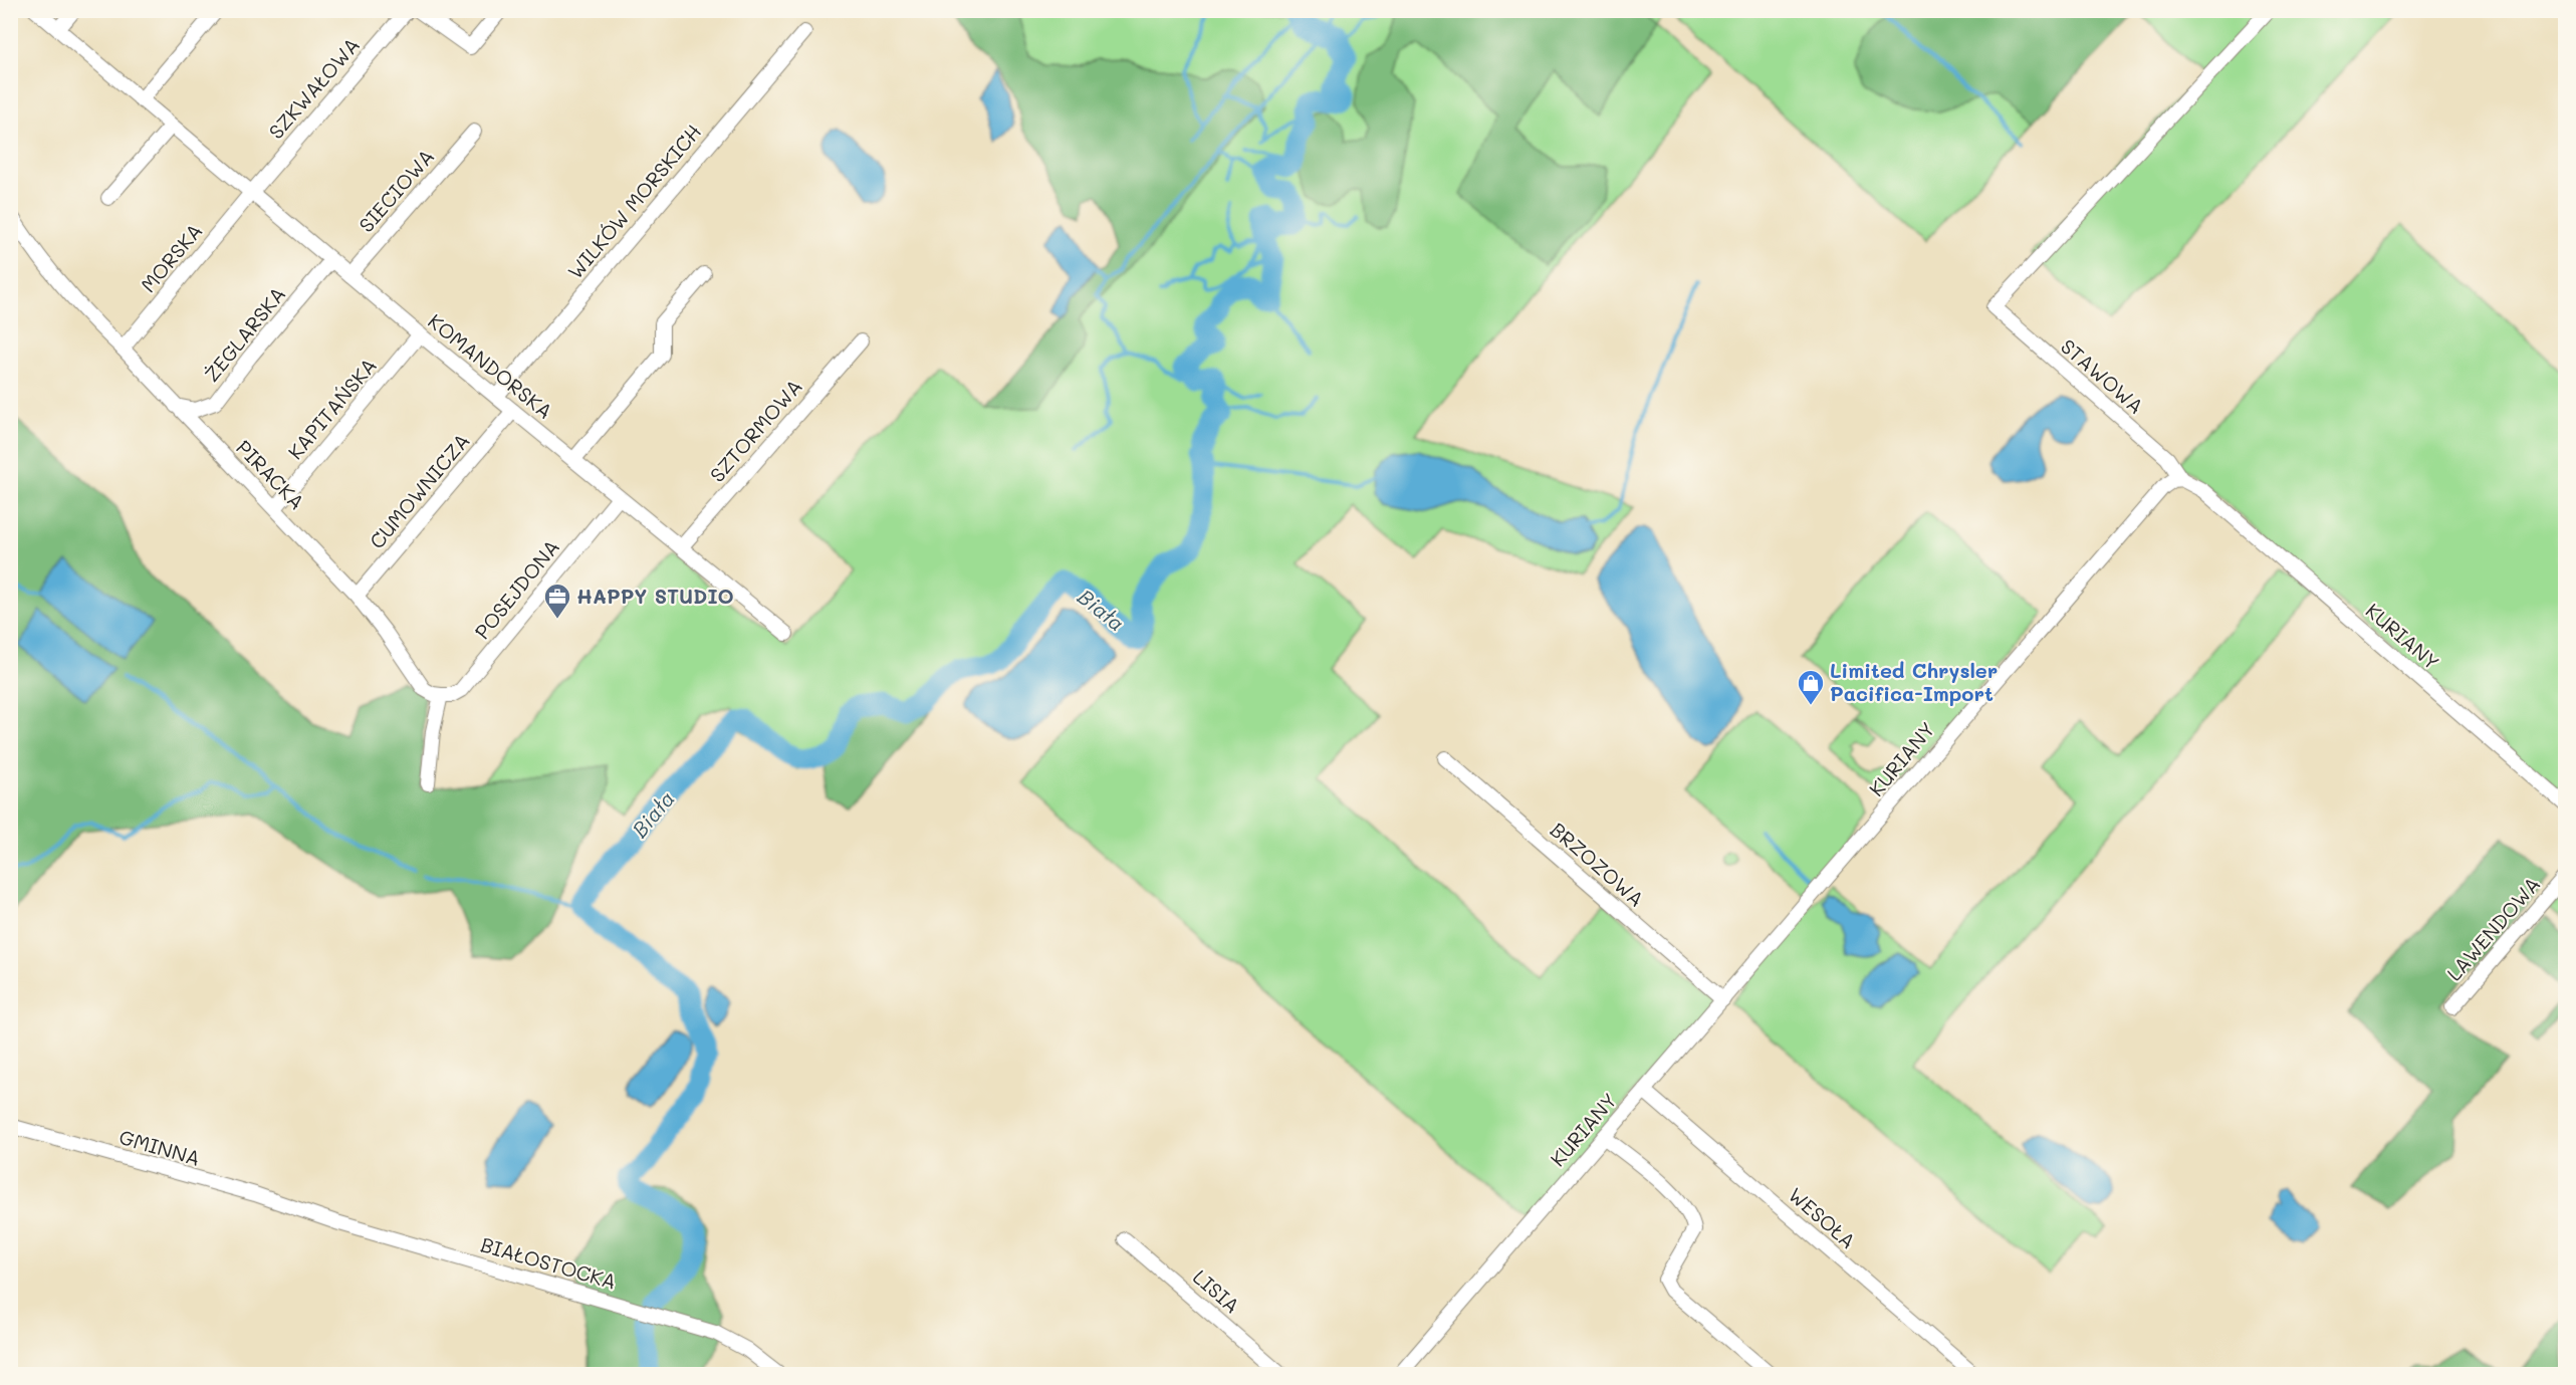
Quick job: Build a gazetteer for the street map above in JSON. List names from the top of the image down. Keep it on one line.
{"streets":{"street":["SZKWAŁOWA","SIECIOWA","WILKÓW MORSKICH","MORSKA","ŻEGLARSKA","KOMANDORSKA","STAWOWA","KAPITAŃSKA","SZTORMOWA","PIRACKA","CUMOWNICZA","POSEJDONA","KURIANY","BRZOZOWA","LAWENDOWA","GMINNA","WESOŁA","BIAŁOSTOCKA","LISIA"]},"crossings":[["SZKWAŁOWA","MORSKA"],["SZKWAŁOWA","KOMANDORSKA"],["SIECIOWA","KOMANDORSKA"],["WILKÓW MORSKICH","KOMANDORSKA"],["MORSKA","KOMANDORSKA"],["MORSKA","PIRACKA"],["ŻEGLARSKA","KOMANDORSKA"],["ŻEGLARSKA","PIRACKA"],["KOMANDORSKA","KAPITAŃSKA"],["KOMANDORSKA","SZTORMOWA"],["KOMANDORSKA","CUMOWNICZA"],["KOMANDORSKA","POSEJDONA"],["STAWOWA","KURIANY"],["KAPITAŃSKA","PIRACKA"],["PIRACKA","CUMOWNICZA"],["PIRACKA","POSEJDONA"],["KURIANY","BRZOZOWA"],["KURIANY","WESOŁA"],["GMINNA","BIAŁOSTOCKA"]],"water":["Biała"],"places":{"office":["HAPPY STUDIO"],"shop":["Limited Chrysler Pacifica-Import"]}}
